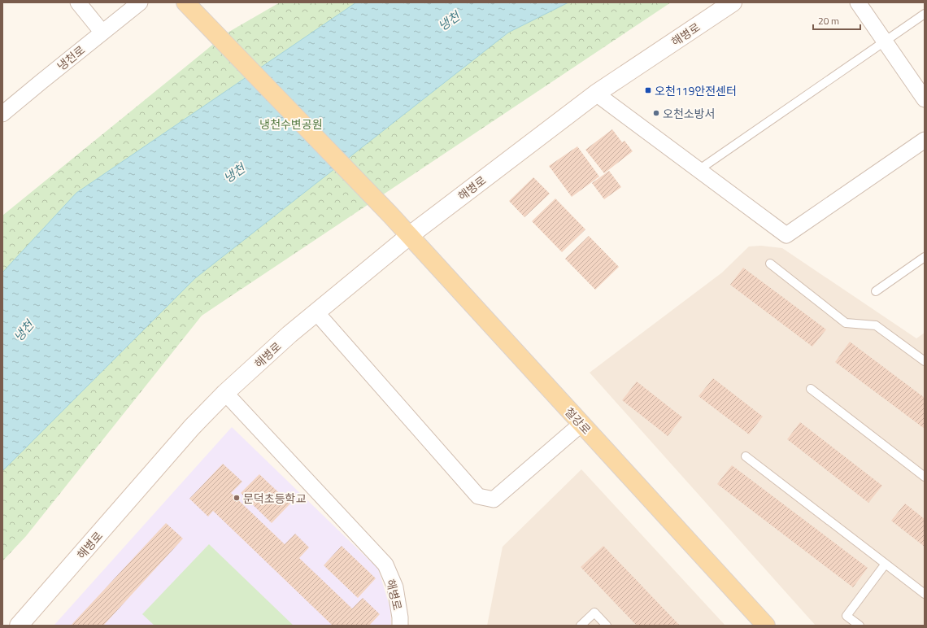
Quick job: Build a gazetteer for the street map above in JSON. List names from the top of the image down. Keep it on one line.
{"streets":{"main road":["철강로"],"street":["해병로","냉천로"]},"crossings":[["해병로","철강로"]],"water":["냉천"],"parks":["냉천수변공원"],"places":{"transit":["오천119안전센터"],"other":["오천소방서","문덕초등학교"]},"scale_bar":"20 m"}
